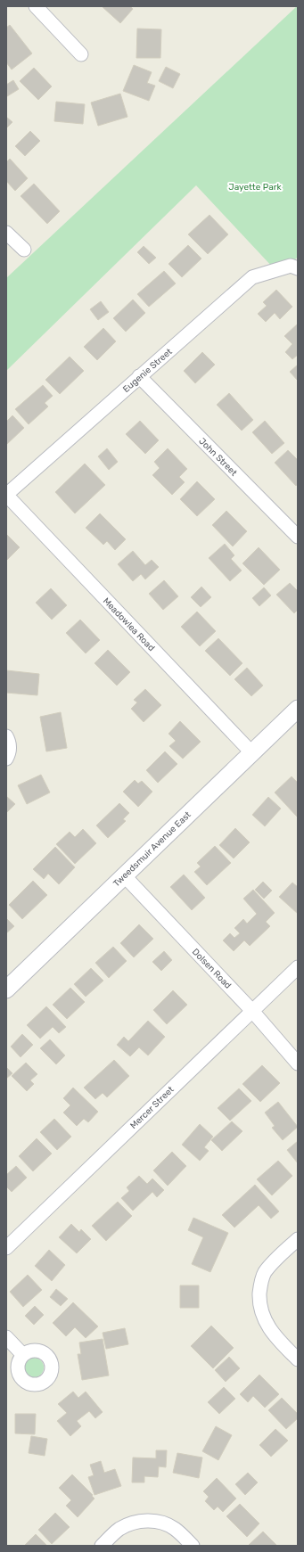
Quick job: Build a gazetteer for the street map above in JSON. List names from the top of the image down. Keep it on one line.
{"streets":{"street":["Eugenie Street","John Street","Meadowlea Road","Tweedsmuir Avenue East","Dolsen Road","Mercer Street"]},"crossings":[["Eugenie Street","John Street"],["Eugenie Street","Meadowlea Road"],["Meadowlea Road","Tweedsmuir Avenue East"],["Tweedsmuir Avenue East","Dolsen Road"],["Dolsen Road","Mercer Street"]],"parks":["Jayette Park"]}
